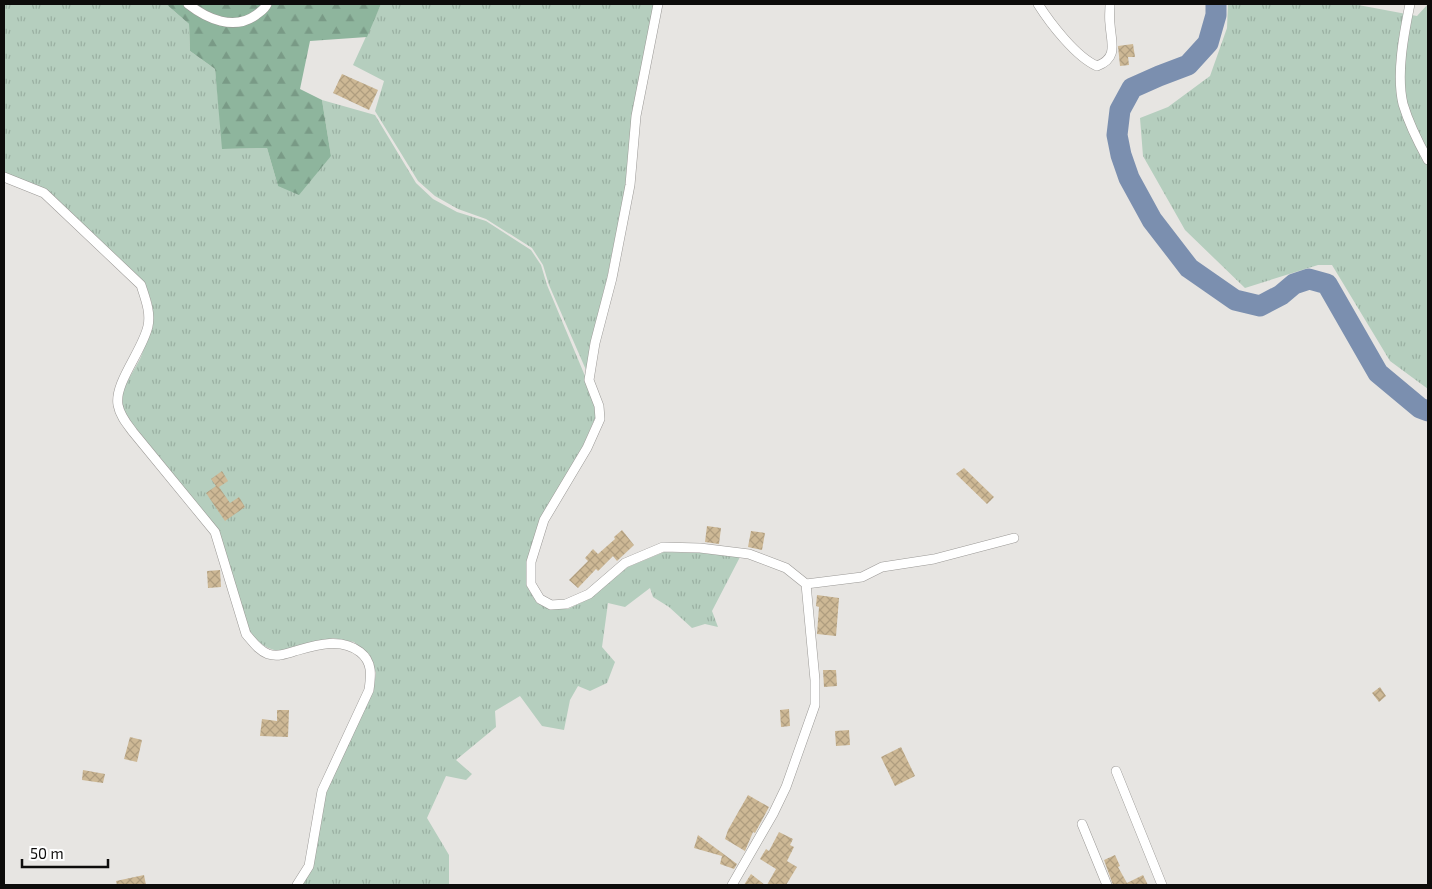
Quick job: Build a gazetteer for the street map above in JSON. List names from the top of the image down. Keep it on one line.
{"scale_bar":"50 m"}
